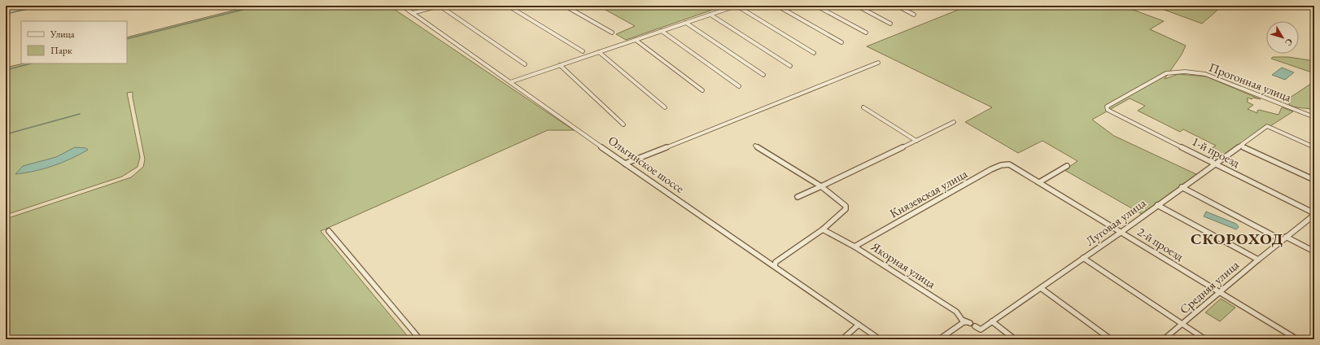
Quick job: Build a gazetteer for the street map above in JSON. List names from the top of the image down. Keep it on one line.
{"streets":{"street":["Прогонная улица","1-й проезд","Ольгинское шоссе","Князевская улица","Луговая улица","2-й проезд","Якорная улица","Средняя улица"]},"crossings":[["Прогонная улица","1-й проезд"],["1-й проезд","Луговая улица"],["1-й проезд","Средняя улица"],["Князевская улица","2-й проезд"],["Князевская улица","Якорная улица"],["Луговая улица","2-й проезд"],["Луговая улица","Якорная улица"],["2-й проезд","Средняя улица"]],"districts":["СКОРОХОД"],"legend":["Улица","Парк"],"north":"bottom right"}
